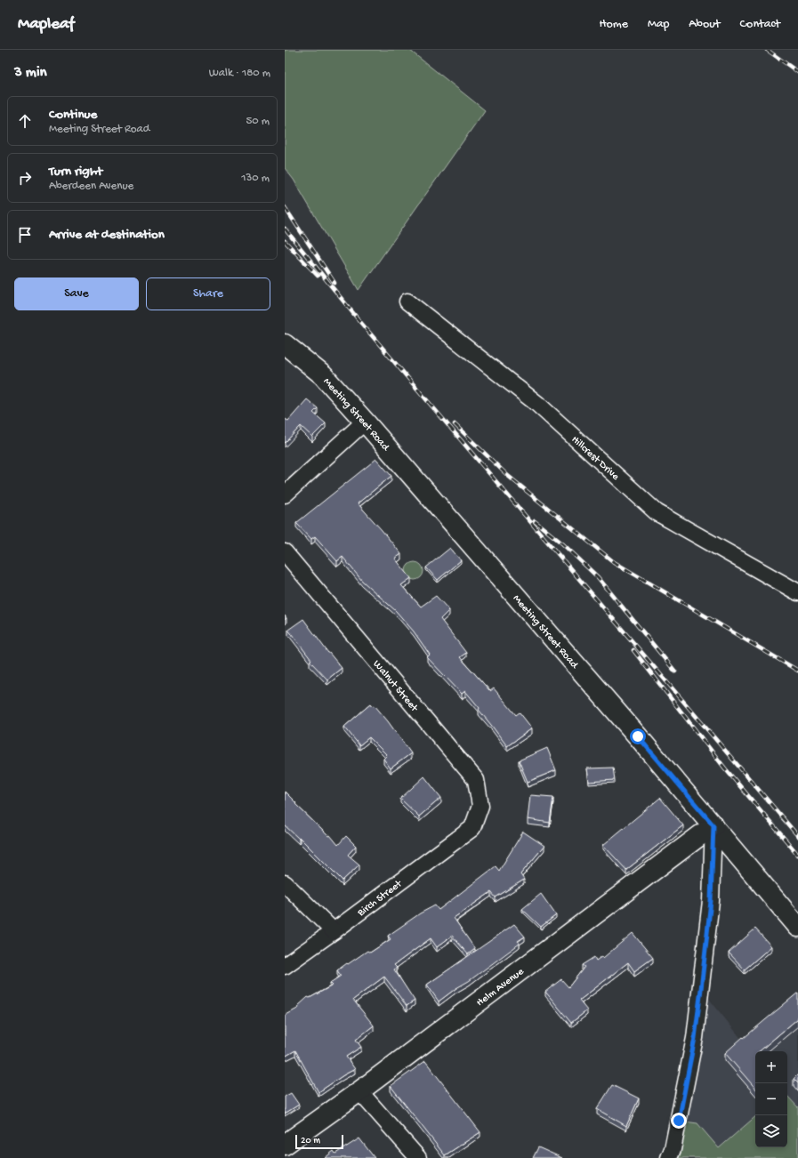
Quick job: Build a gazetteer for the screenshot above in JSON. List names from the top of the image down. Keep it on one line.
{"streets":{"street":["Meeting Street Road","Hillcrest Drive","Walnut Street","Birch Street","Helm Avenue"]},"crossings":[["Meeting Street Road","Helm Avenue"],["Walnut Street","Birch Street"]],"scale_bar":"20 m","page":{"header":"Mapleaf","nav":["Home","Map","About","Contact"],"heading":["3 min","Walk · 180 m"],"list":[["Continue","Meeting Street Road","50 m"],["Turn right","Aberdeen Avenue","130 m"],"Arrive at destination"],"buttons":["Save","Share"],"map_buttons":["+","−"],"scale":"20 m"}}
